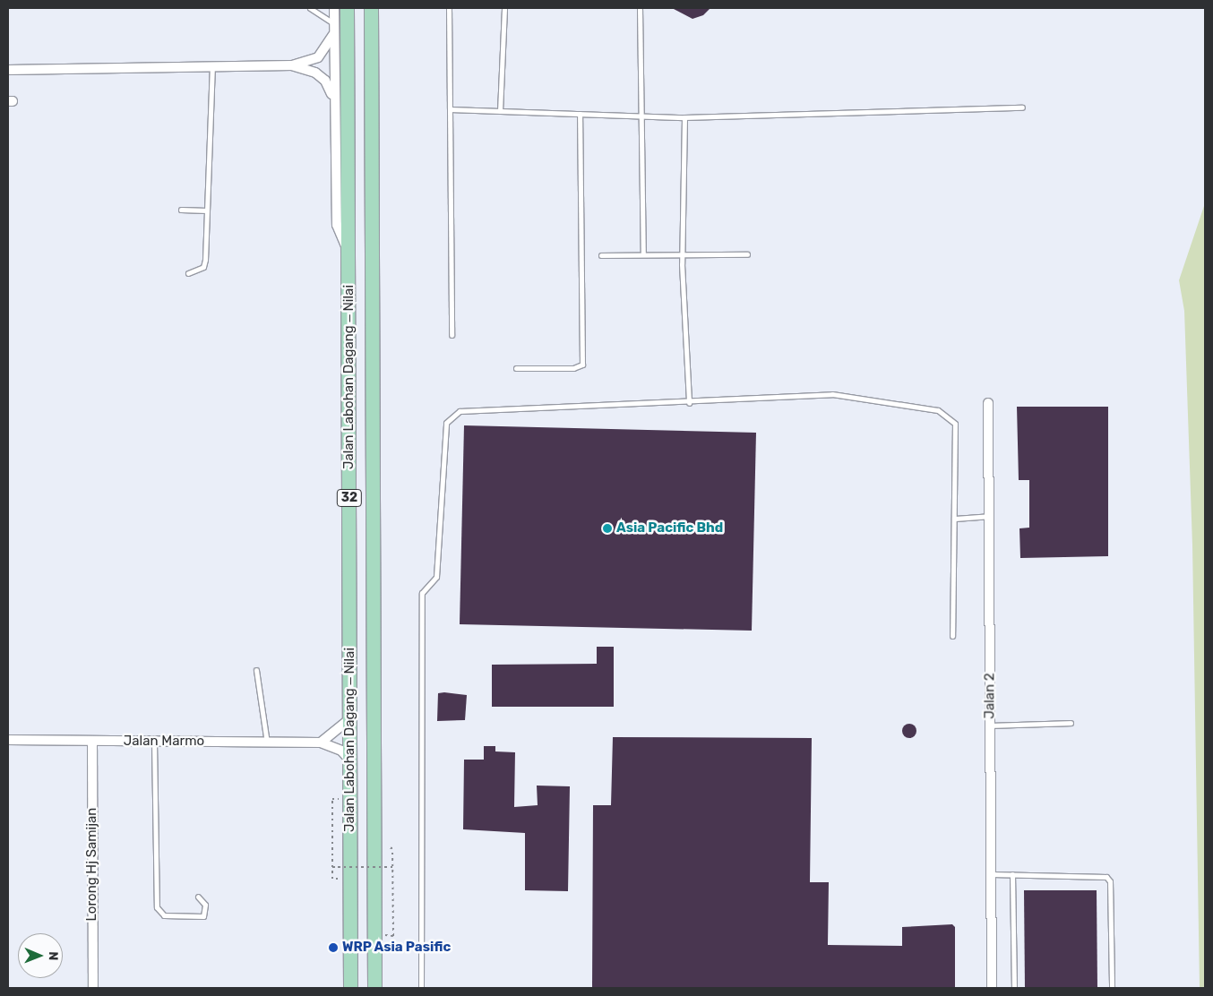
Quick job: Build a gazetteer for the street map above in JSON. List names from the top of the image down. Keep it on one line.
{"streets":{"main road":["Jalan Labohan Dagang ‒ Nilai","32"],"street":["Jalan 2","Jalan Marmo","Lorong Hj Samijan"]},"crossings":[["Jalan Labohan Dagang ‒ Nilai","Jalan Marmo"],["Jalan Marmo","Lorong Hj Samijan"]],"places":["Asia Pacific Bhd","WRP Asia Pasific"],"north":"right"}
